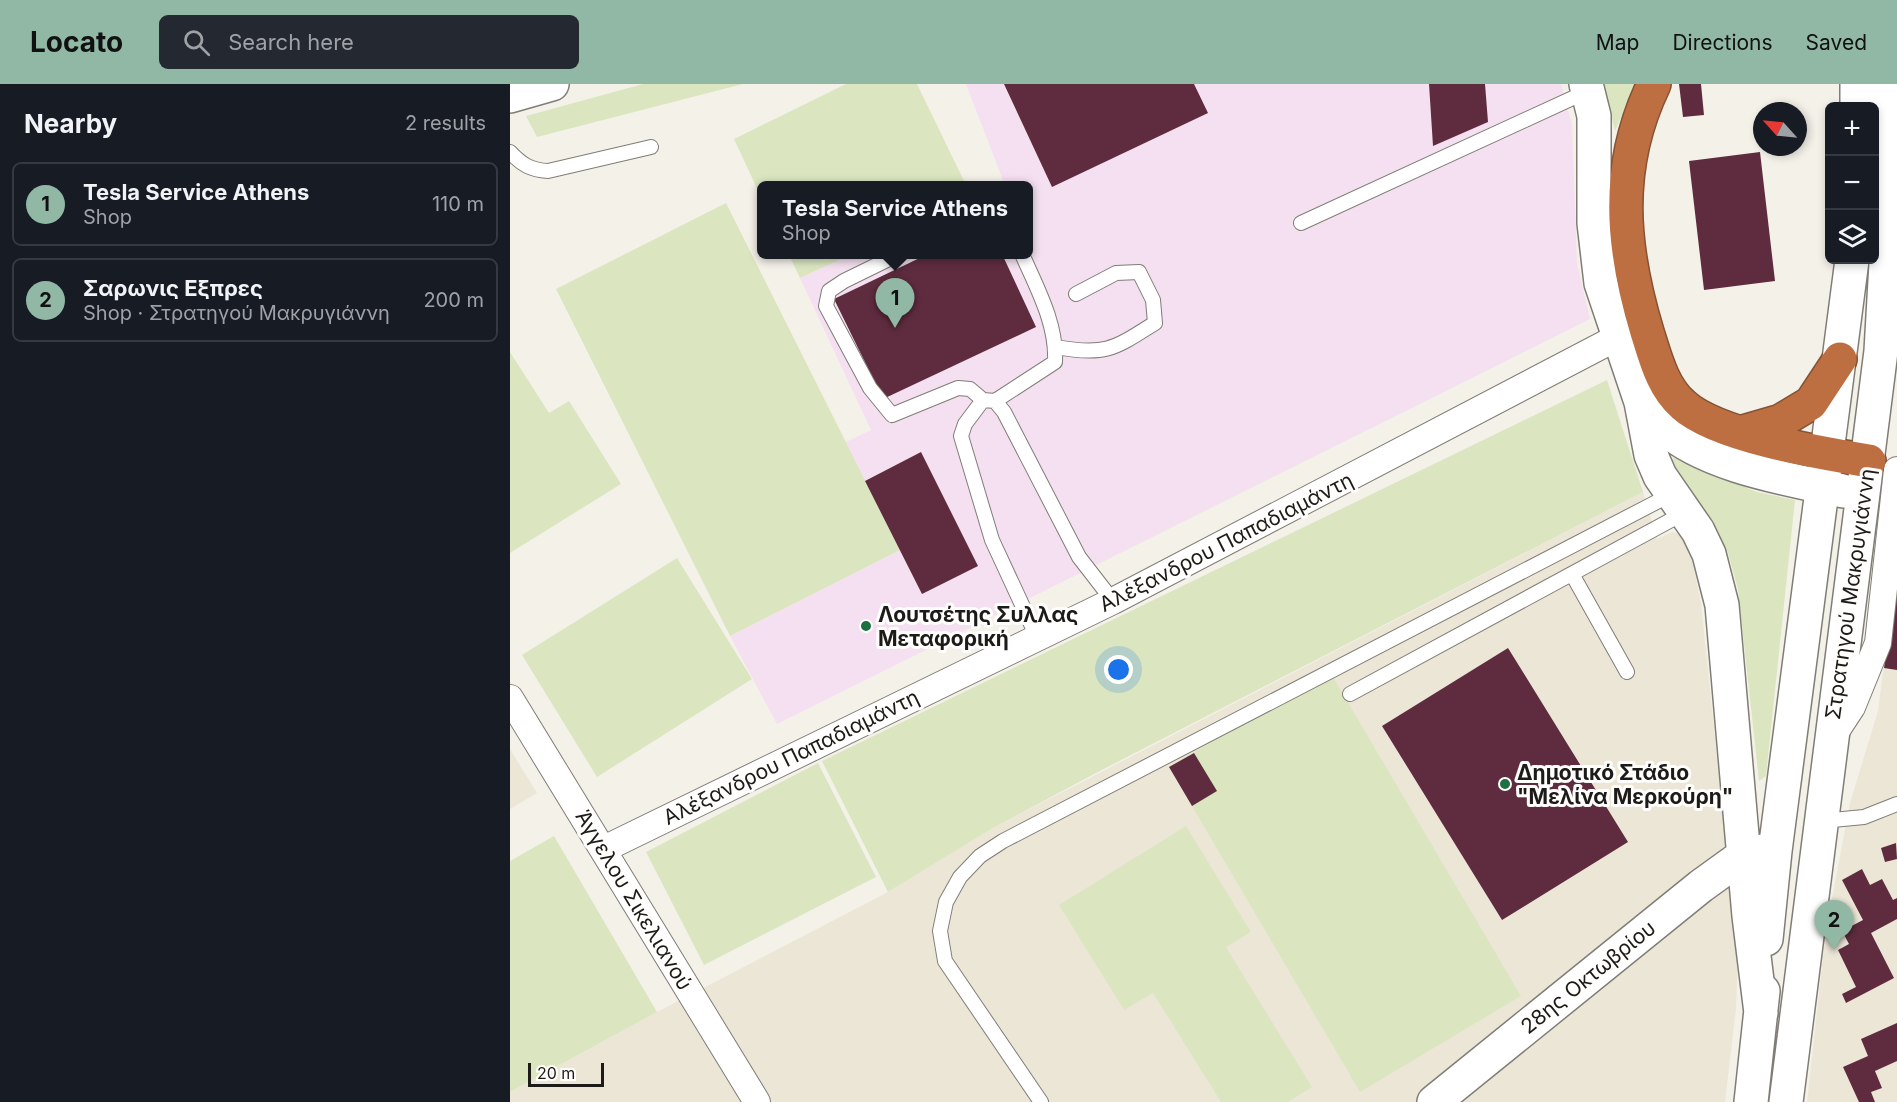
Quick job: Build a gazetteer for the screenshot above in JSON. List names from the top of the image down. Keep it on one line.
{"streets":{"street":["Αλέξανδρου Παπαδιαμάντη","Στρατηγού Μακρυγιάννη","Άγγελου Σικελιανού","28ης Οκτωβρίου"]},"crossings":[["Αλέξανδρου Παπαδιαμάντη","Άγγελου Σικελιανού"],["Στρατηγού Μακρυγιάννη","28ης Οκτωβρίου"]],"places":["Λουτσέτης Συλλας Μεταφορική","Δημοτικό Στάδιο \"Μελίνα Μερκούρη\""],"scale_bar":"20 m","north":"top left","page":{"header":"Locato","search":"Search here","nav":["Map","Directions","Saved"],"heading":["Nearby","2 results"],"map_buttons":["+","−"],"list":[{"mark":"1","name":"Tesla Service Athens","note":"Shop","value":"110 m"},{"mark":"2","name":"Σαρωνις Εξπρες","note":"Shop · Στρατηγού Μακρυγιάννη","value":"200 m"}],"popup":["Tesla Service Athens","Shop"],"pins":["1","2"],"scale":"20 m"}}
